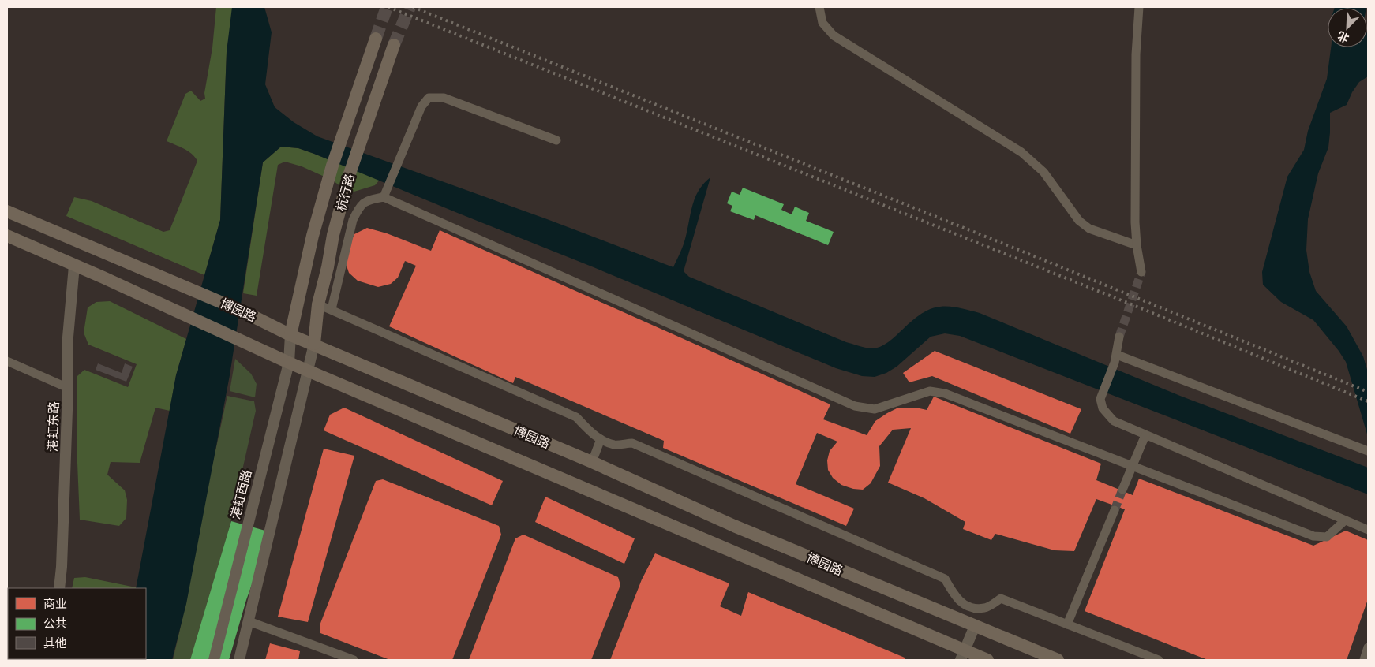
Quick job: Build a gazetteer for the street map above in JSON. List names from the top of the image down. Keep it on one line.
{"streets":{"main road":["杭行路","博园路"],"street":["港虹东路","港虹西路"]},"crossings":[["杭行路","博园路"],["杭行路","港虹西路"],["博园路","港虹东路"],["博园路","港虹西路"]],"legend":["商业","公共","其他"],"north":"bottom left"}
